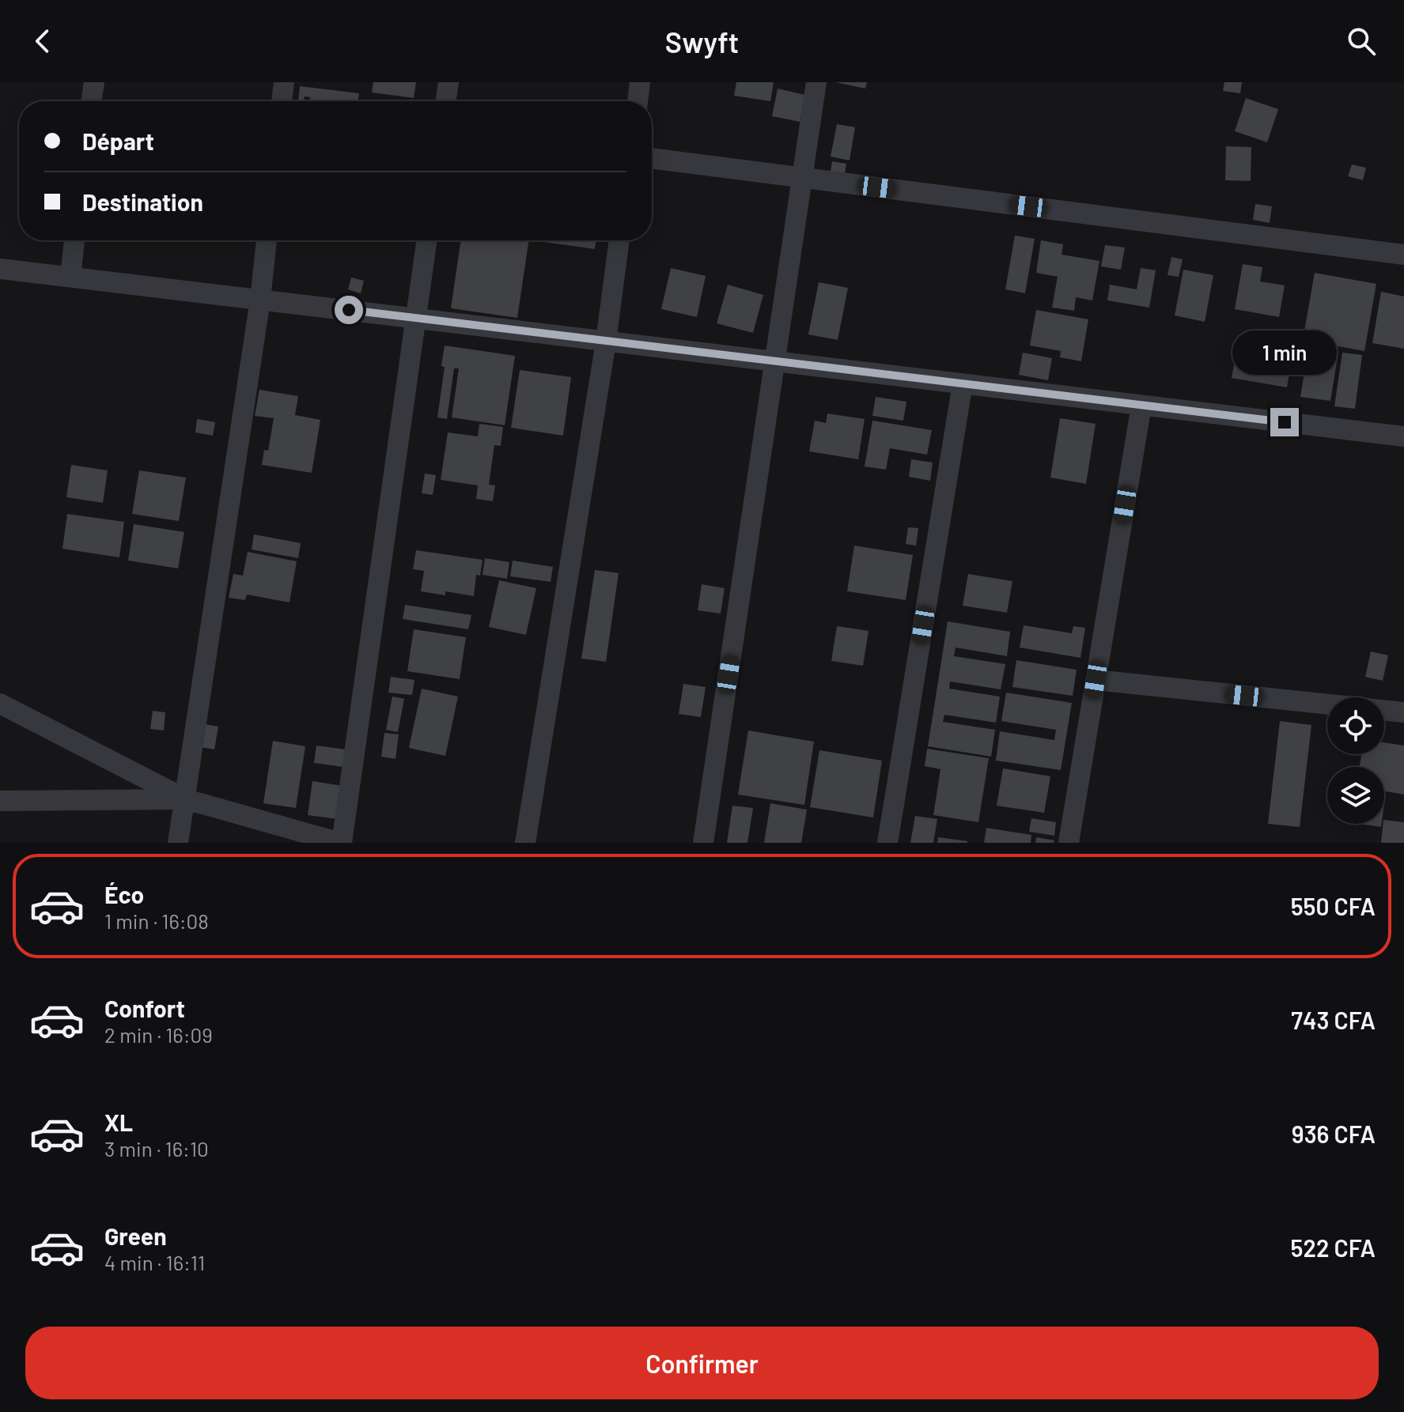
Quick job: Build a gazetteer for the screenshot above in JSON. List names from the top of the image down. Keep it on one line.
{"page":{"header":"Swyft","banner":["Départ","Destination"],"bubble":"1 min","list":[{"name":"Éco","note":"1 min · 16:08","value":"550 CFA"},{"name":"Confort","note":"2 min · 16:09","value":"743 CFA"},{"name":"XL","note":"3 min · 16:10","value":"936 CFA"},{"name":"Green","note":"4 min · 16:11","value":"522 CFA"}],"buttons":"Confirmer"}}
